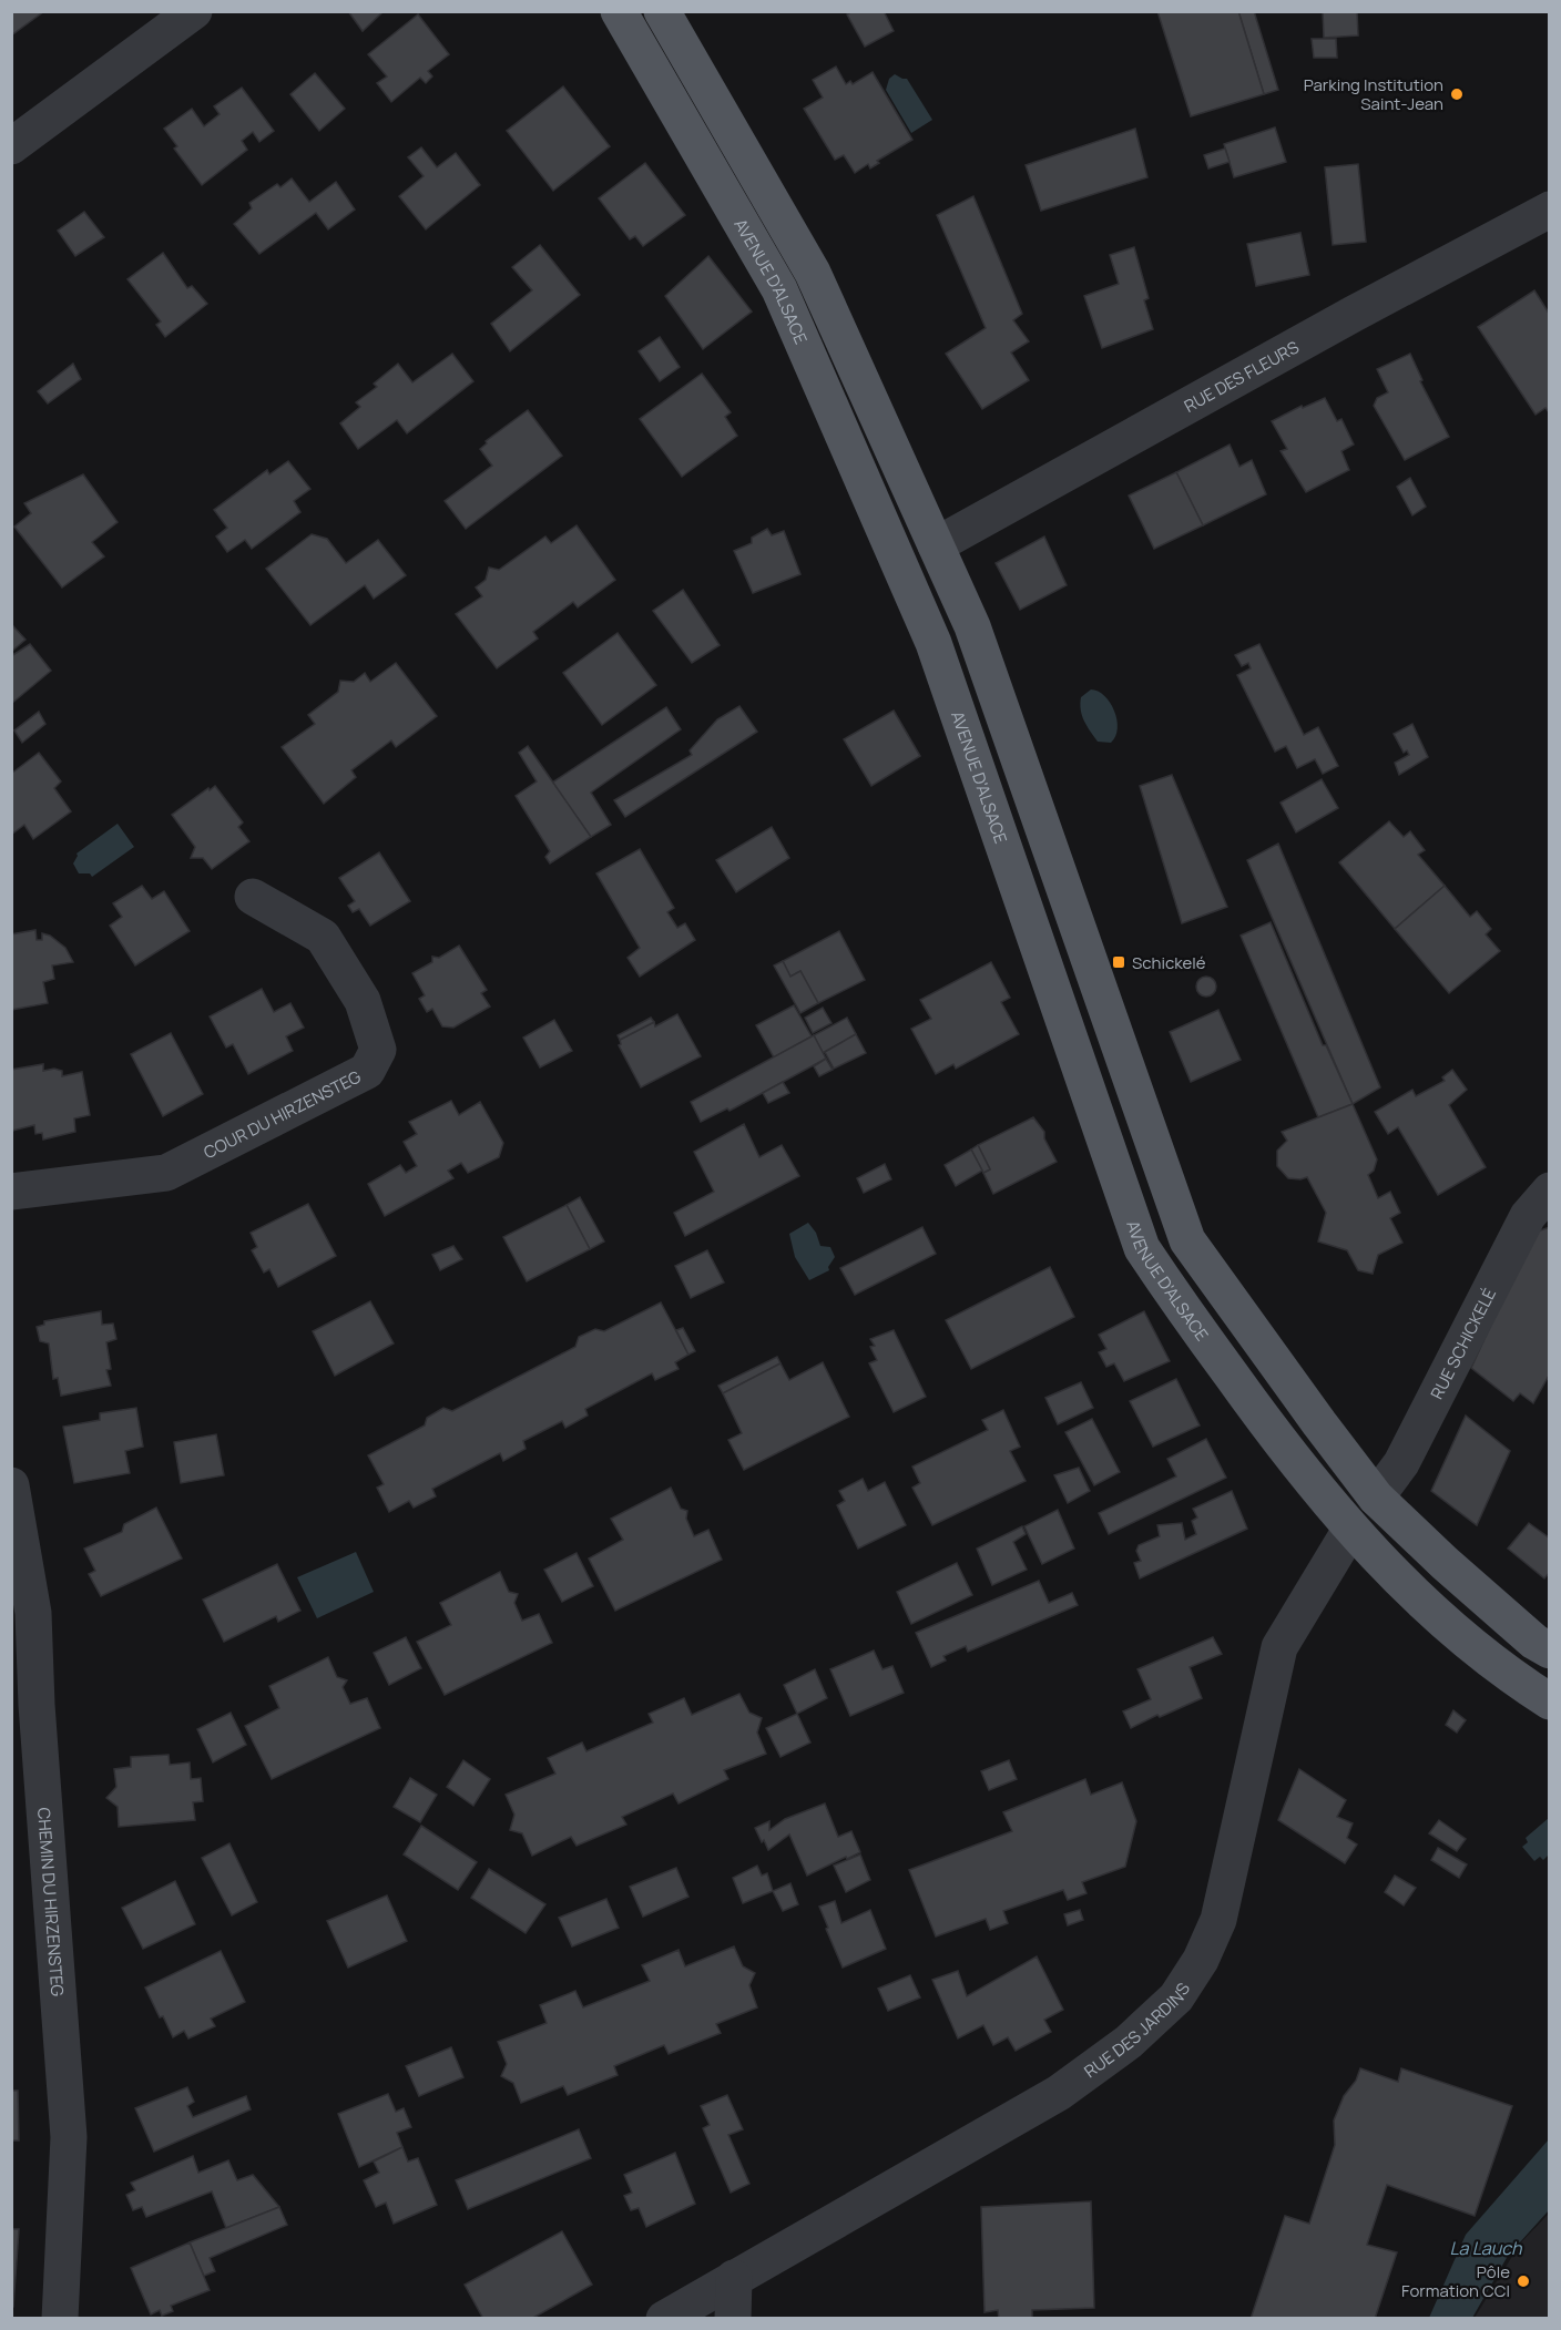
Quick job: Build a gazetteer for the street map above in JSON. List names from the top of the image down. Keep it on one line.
{"streets":{"main road":["AVENUE D'ALSACE"],"street":["RUE DES FLEURS","COUR DU HIRZENSTEG","RUE SCHICKELÉ","CHEMIN DU HIRZENSTEG","RUE DES JARDINS"]},"crossings":[["AVENUE D'ALSACE","RUE DES JARDINS"]],"water":["La Lauch"],"places":{"other":["Parking Institution Saint-Jean","Pôle Formation CCI"],"transit":["Schickelé"]}}
